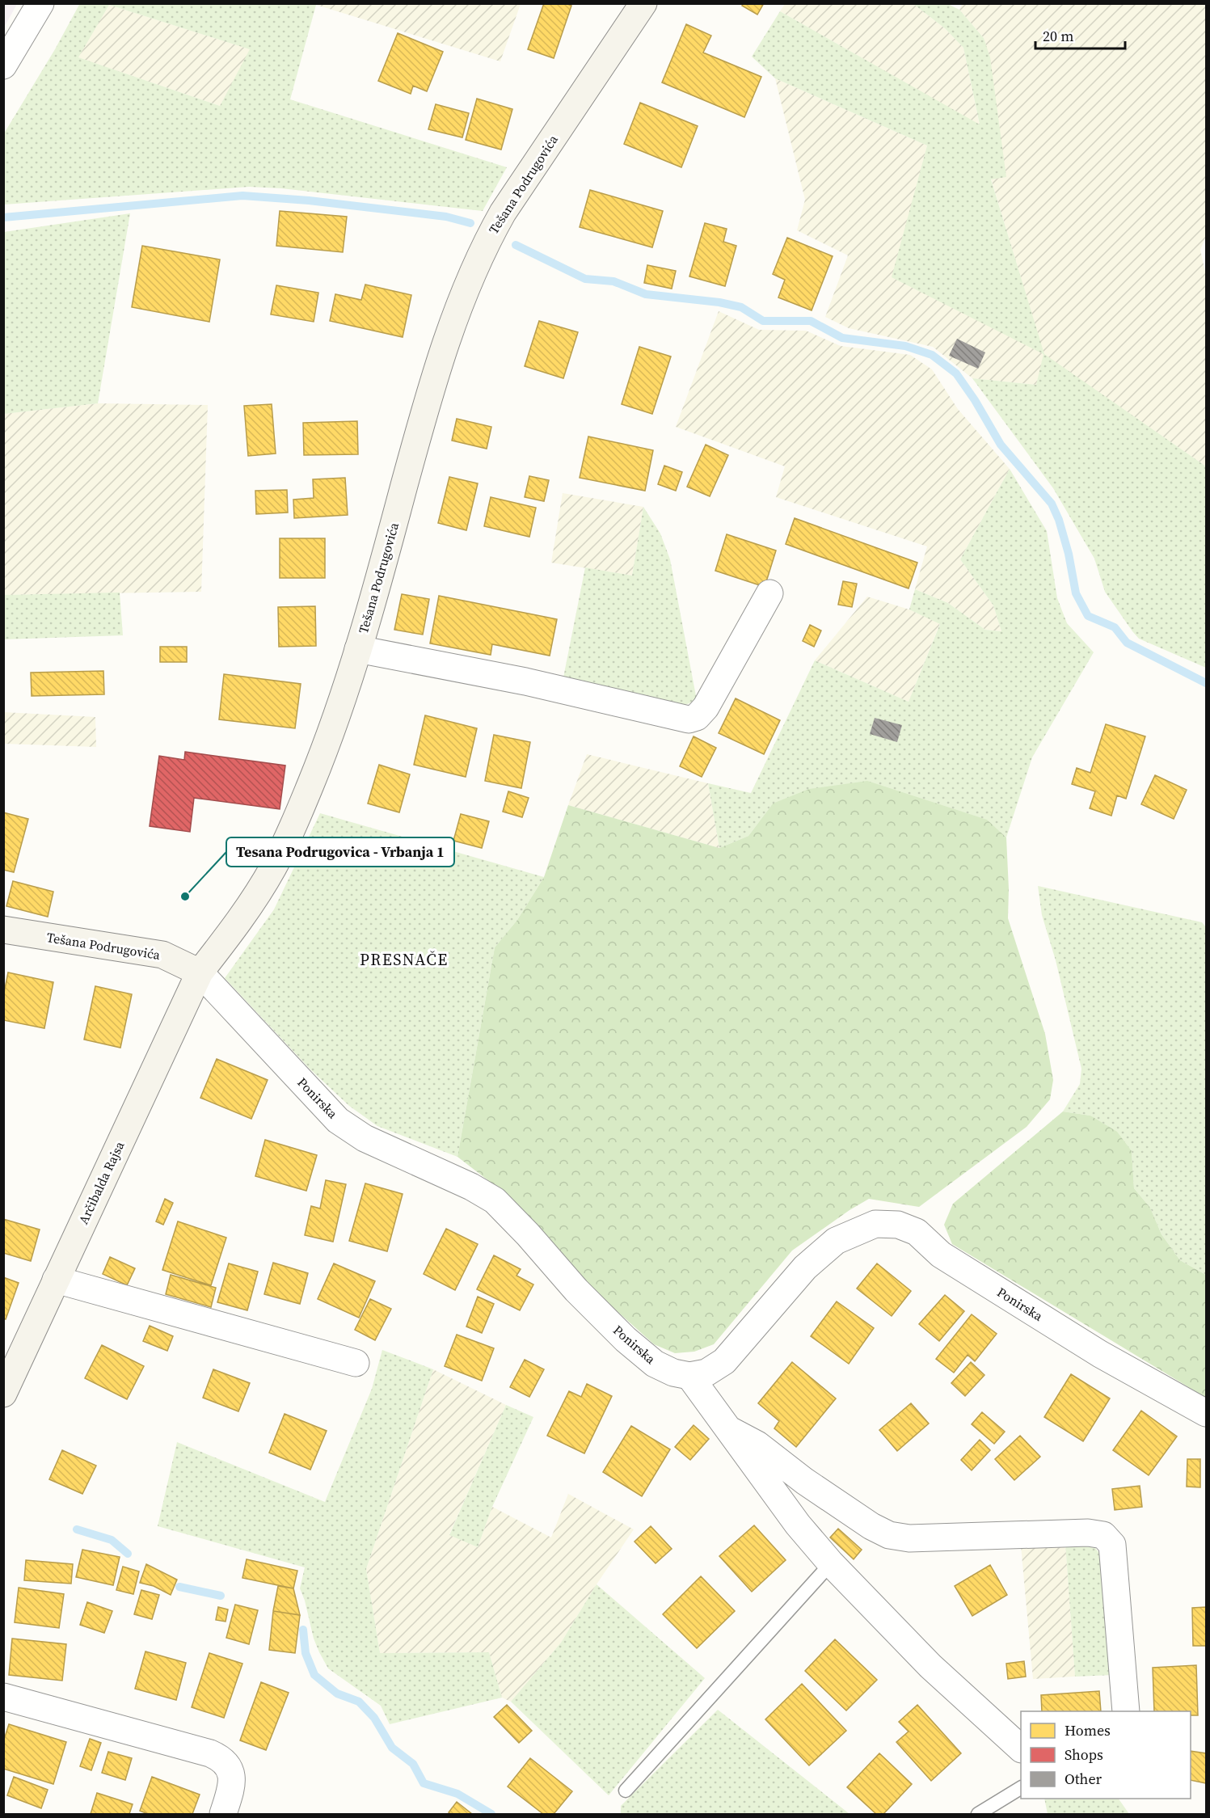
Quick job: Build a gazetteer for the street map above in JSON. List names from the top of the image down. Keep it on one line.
{"streets":{"street":["Tešana Podrugovića","Ponirska","Arčibalda Rajsa"]},"crossings":[["Tešana Podrugovića","Ponirska"],["Tešana Podrugovića","Arčibalda Rajsa"],["Ponirska","Arčibalda Rajsa"]],"districts":["PRESNAČE"],"places":["Tesana Podrugovica - Vrbanja 1"],"legend":["Homes","Shops","Other"],"scale_bar":"20 m"}
